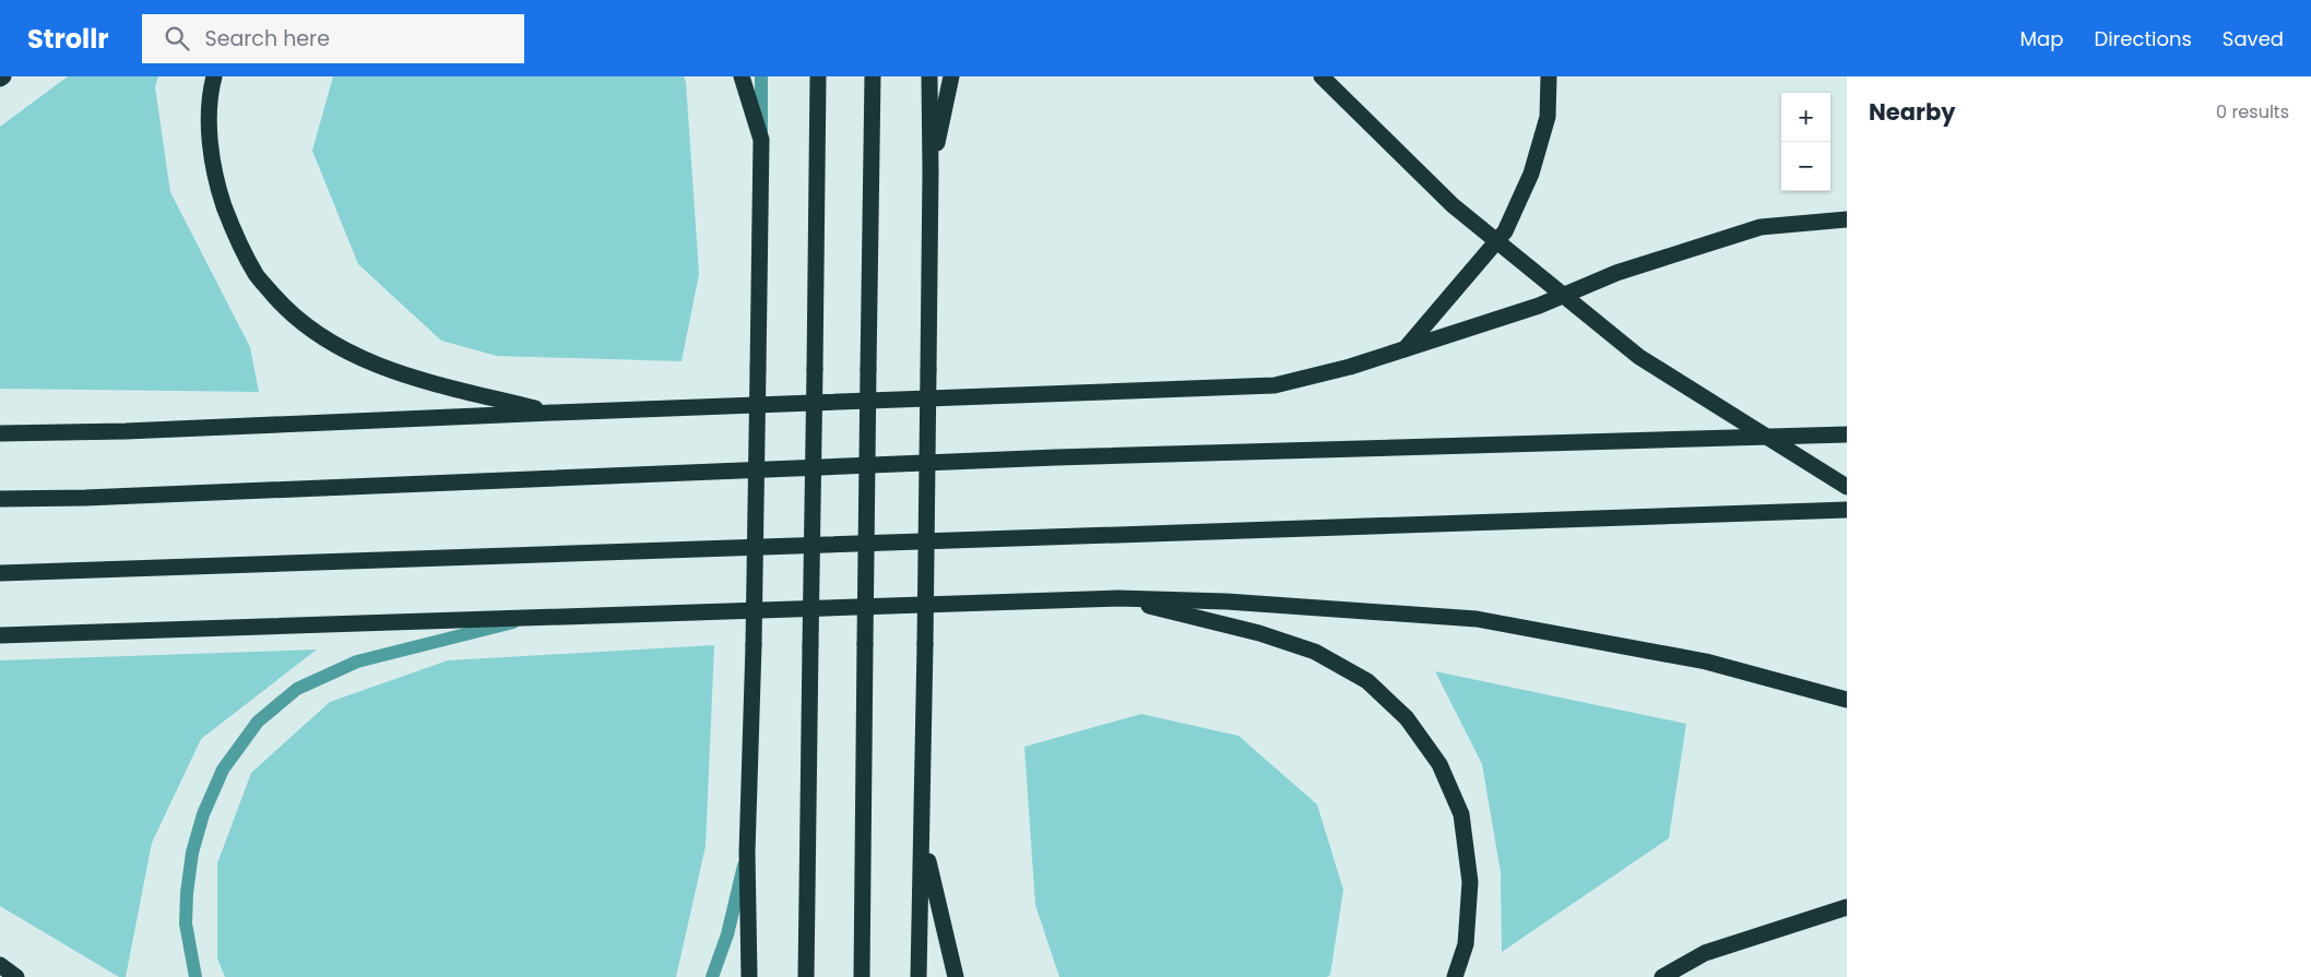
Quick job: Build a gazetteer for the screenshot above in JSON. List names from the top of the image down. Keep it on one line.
{"page":{"header":"Strollr","search":"Search here","nav":["Map","Directions","Saved"],"heading":["Nearby","0 results"],"map_buttons":["+","−"]}}
